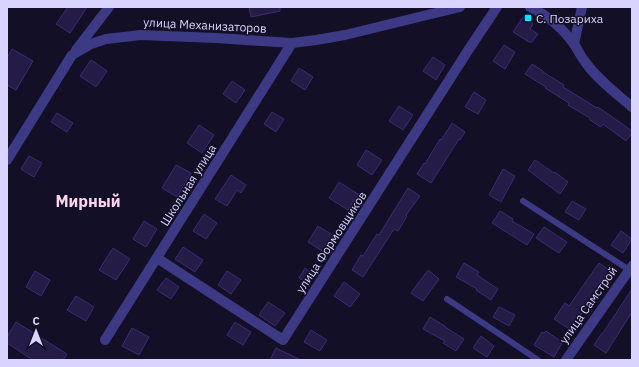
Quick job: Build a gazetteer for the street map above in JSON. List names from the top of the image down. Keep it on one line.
{"streets":{"street":["улица Механизаторов","Школьная улица","улица Формовщиков","улица Самстрой"]},"crossings":[["улица Механизаторов","Школьная улица"],["Школьная улица","улица Формовщиков"]],"districts":["Мирный"],"places":{"transit":["С. Позариха"]},"north":"top"}
